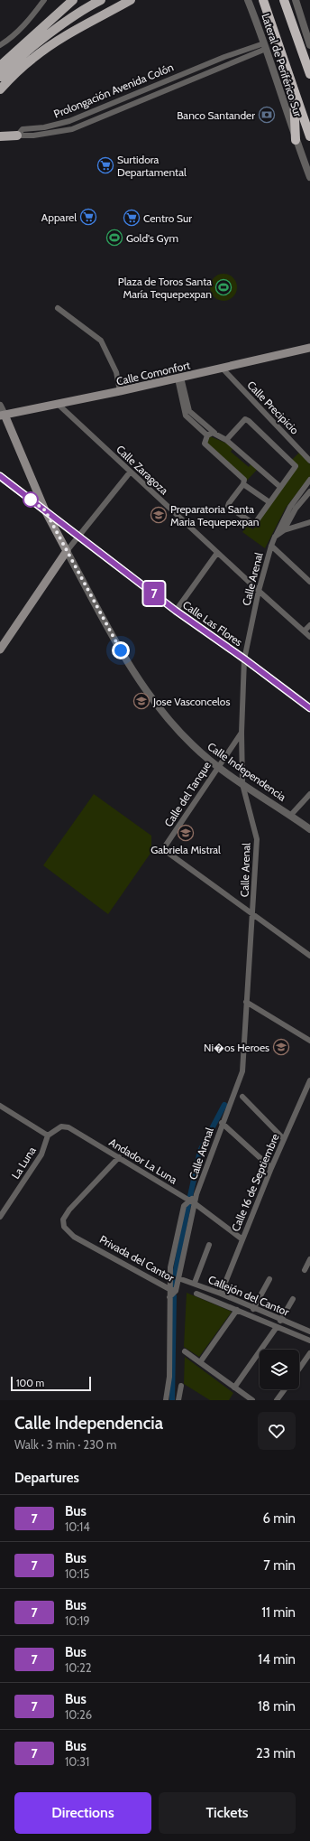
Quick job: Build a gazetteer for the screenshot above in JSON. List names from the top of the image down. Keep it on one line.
{"streets":{"main road":["Calle Comonfort","Calle Las Flores","Calle Independencia"],"street":["Lateral de Periférico Sur","Prolongación Avenida Colón","Calle Precipicio","Calle Zaragoza","Calle Arenal","Calle del Tanque","Andador La Luna","La Luna","Calle 16 de Septiembre","Privada del Cantor","Callejón del Cantor"]},"crossings":[["Lateral de Periférico Sur","Prolongación Avenida Colón"],["Calle Comonfort","Calle Precipicio"],["Calle Comonfort","Calle Zaragoza"],["Calle Comonfort","Calle Independencia"],["Calle Zaragoza","Calle Arenal"],["Calle Arenal","Calle Las Flores"],["Calle Arenal","Calle Independencia"],["Calle Arenal","Calle del Tanque"],["Calle Arenal","Andador La Luna"],["Calle Arenal","Privada del Cantor"],["Calle Arenal","Callejón del Cantor"],["Calle Las Flores","Calle Independencia"],["Calle Independencia","Calle del Tanque"],["Andador La Luna","La Luna"],["Andador La Luna","Calle 16 de Septiembre"],["Andador La Luna","Privada del Cantor"],["Calle 16 de Septiembre","Callejón del Cantor"]],"places":{"bank":["Banco Santander"],"supermarket":["Surtidora Departamental","Apparel","Centro Sur"],"sports":["Gold's Gym","Plaza de Toros Santa María Tequepexpan"],"school or university":["Preparatoria Santa Maria Tequepexpan","Jose Vasconcelos","Gabriela Mistral","Ni�os Heroes"]},"lines":["bus line 7"],"scale_bar":"100 m","page":{"on_map":"7","scale":"100 m","heading":[["Calle Independencia","Walk · 3 min · 230 m"],"Departures"],"list":[{"mark":"7","name":"Bus","note":"10:14","value":"6 min"},{"mark":"7","name":"Bus","note":"10:15","value":"7 min"},{"mark":"7","name":"Bus","note":"10:19","value":"11 min"},{"mark":"7","name":"Bus","note":"10:22","value":"14 min"},{"mark":"7","name":"Bus","note":"10:26","value":"18 min"},{"mark":"7","name":"Bus","note":"10:31","value":"23 min"}],"buttons":["Directions","Tickets"]}}
